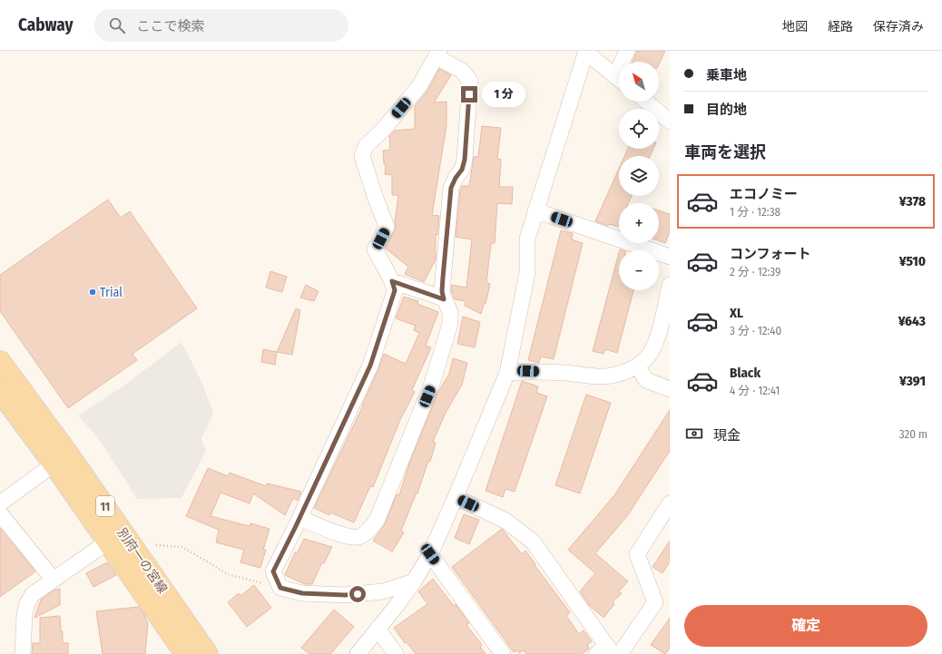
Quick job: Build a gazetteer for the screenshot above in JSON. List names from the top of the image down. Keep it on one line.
{"streets":{"main road":["11","別府一の宮線"]},"places":["Trial"],"north":"top left","page":{"header":"Cabway","search":"ここで検索","nav":["地図","経路","保存済み"],"banner":["乗車地","目的地"],"map_buttons":["+","−"],"bubble":"1 分","heading":"車両を選択","list":[{"name":"エコノミー","note":"1 分 · 12:38","value":"¥378"},{"name":"コンフォート","note":"2 分 · 12:39","value":"¥510"},{"name":"XL","note":"3 分 · 12:40","value":"¥643"},{"name":"Black","note":"4 分 · 12:41","value":"¥391"}],"pay":["現金","320 m"],"buttons":"確定"}}
